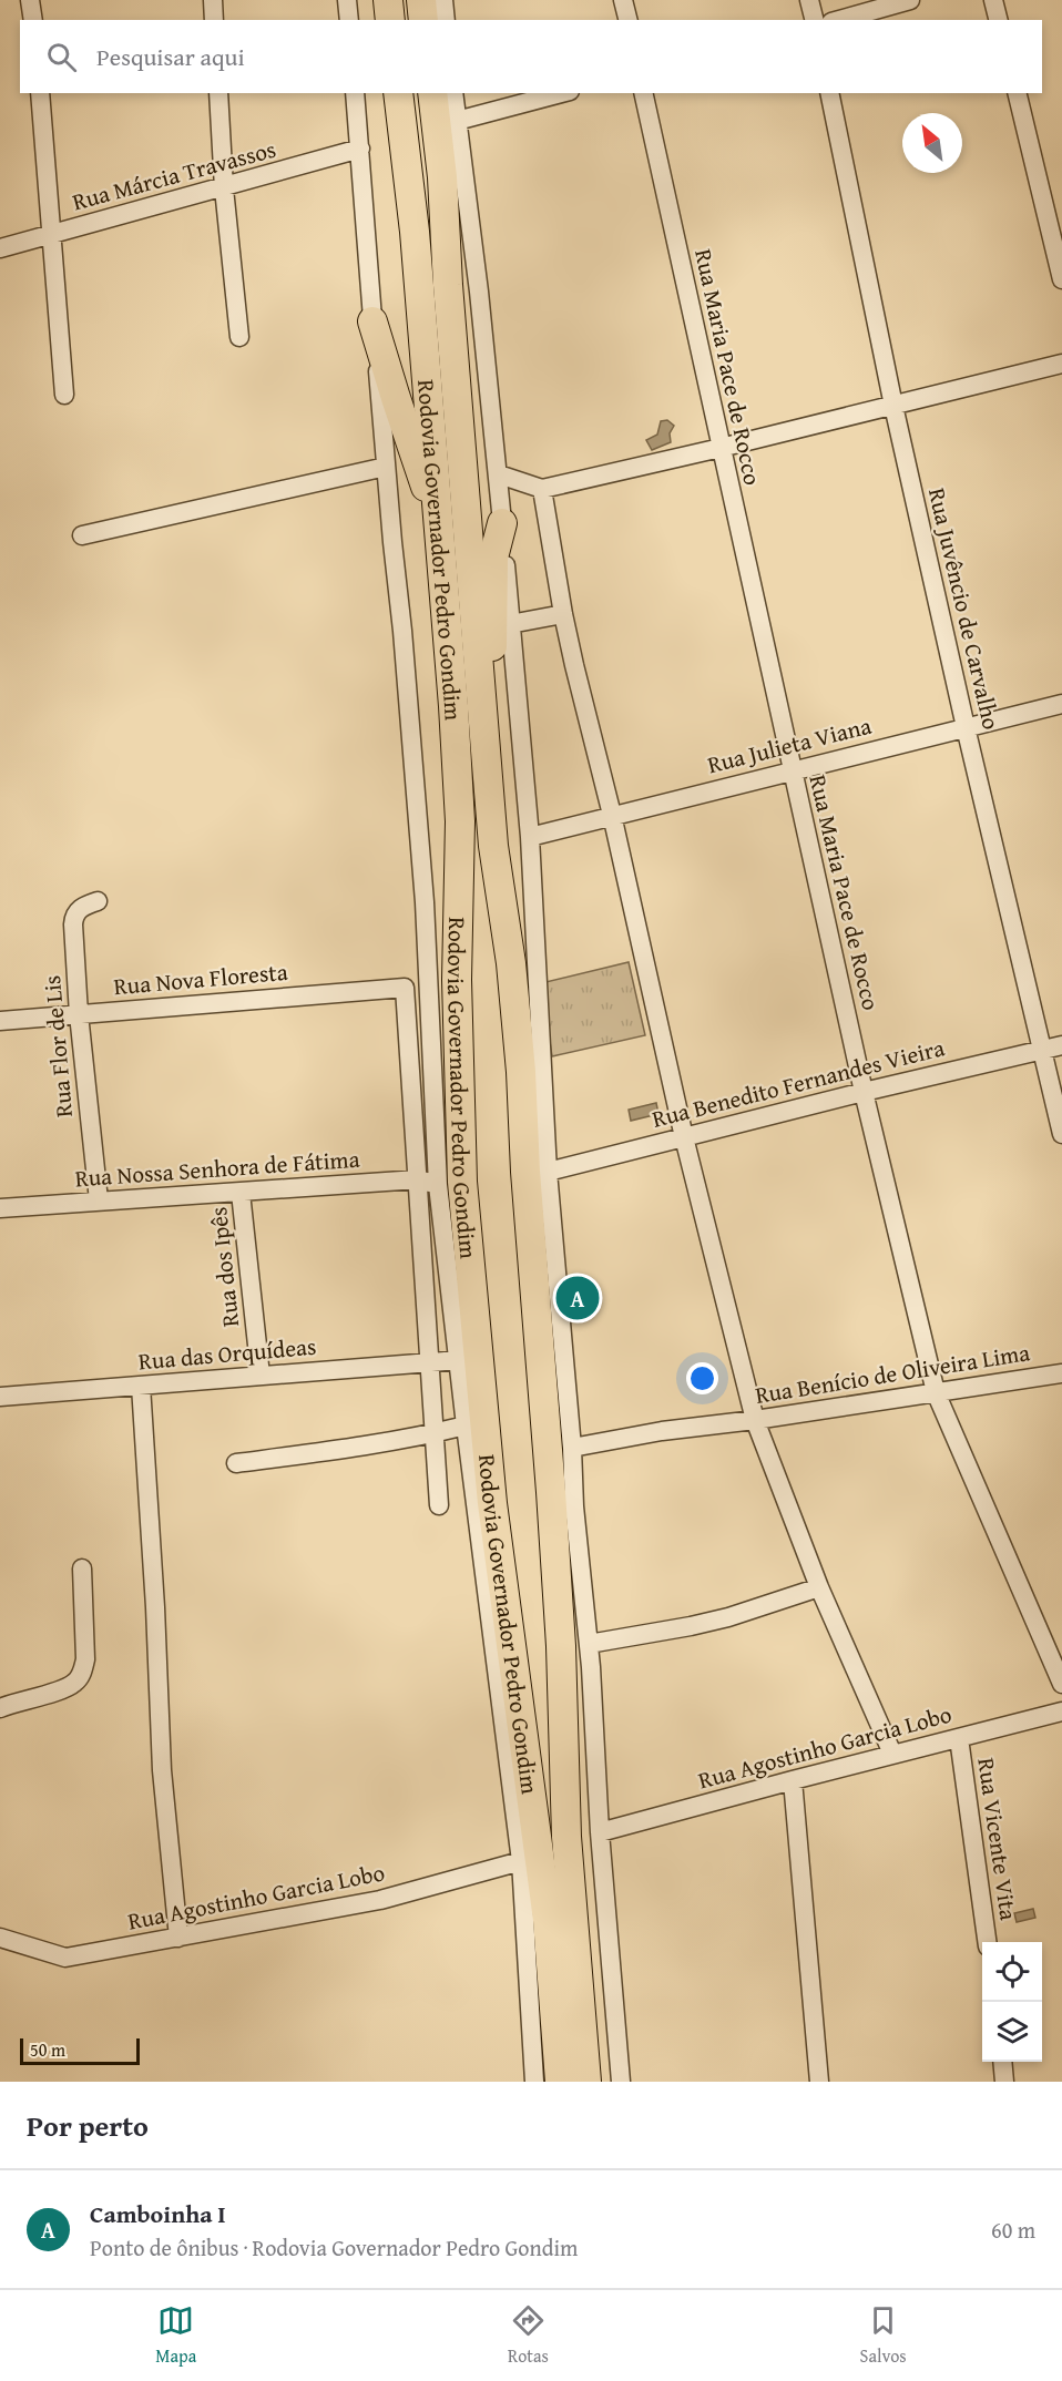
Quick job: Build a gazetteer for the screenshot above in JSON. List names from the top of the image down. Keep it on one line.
{"streets":{"highway":["Rodovia Governador Pedro Gondim"],"street":["Rua Márcia Travassos","Rua Maria Pace de Rocco","Rua Juvêncio de Carvalho","Rua Julieta Viana","Rua Nova Floresta","Rua Flor de Lis","Rua Benedito Fernandes Vieira","Rua Nossa Senhora de Fátima","Rua dos Ipês","Rua das Orquídeas","Rua Benício de Oliveira Lima","Rua Agostinho Garcia Lobo","Rua Vicente Vita"]},"crossings":[["Rua Maria Pace de Rocco","Rua Julieta Viana"],["Rua Maria Pace de Rocco","Rua Benedito Fernandes Vieira"],["Rua Maria Pace de Rocco","Rua Benício de Oliveira Lima"],["Rua Juvêncio de Carvalho","Rua Julieta Viana"],["Rua Juvêncio de Carvalho","Rua Benedito Fernandes Vieira"],["Rua Nova Floresta","Rua Flor de Lis"],["Rua Nova Floresta","Rua Nossa Senhora de Fátima"],["Rua Flor de Lis","Rua Nossa Senhora de Fátima"],["Rua Nossa Senhora de Fátima","Rua dos Ipês"],["Rua dos Ipês","Rua das Orquídeas"],["Rua Agostinho Garcia Lobo","Rua Vicente Vita"]],"scale_bar":"50 m","north":"top left","page":{"search":"Pesquisar aqui","pins":"A","scale":"50 m","heading":"Por perto","list":[{"mark":"A","name":"Camboinha I","note":"Ponto de ônibus · Rodovia Governador Pedro Gondim","value":"60 m"}],"nav":["Mapa","Rotas","Salvos"]}}
